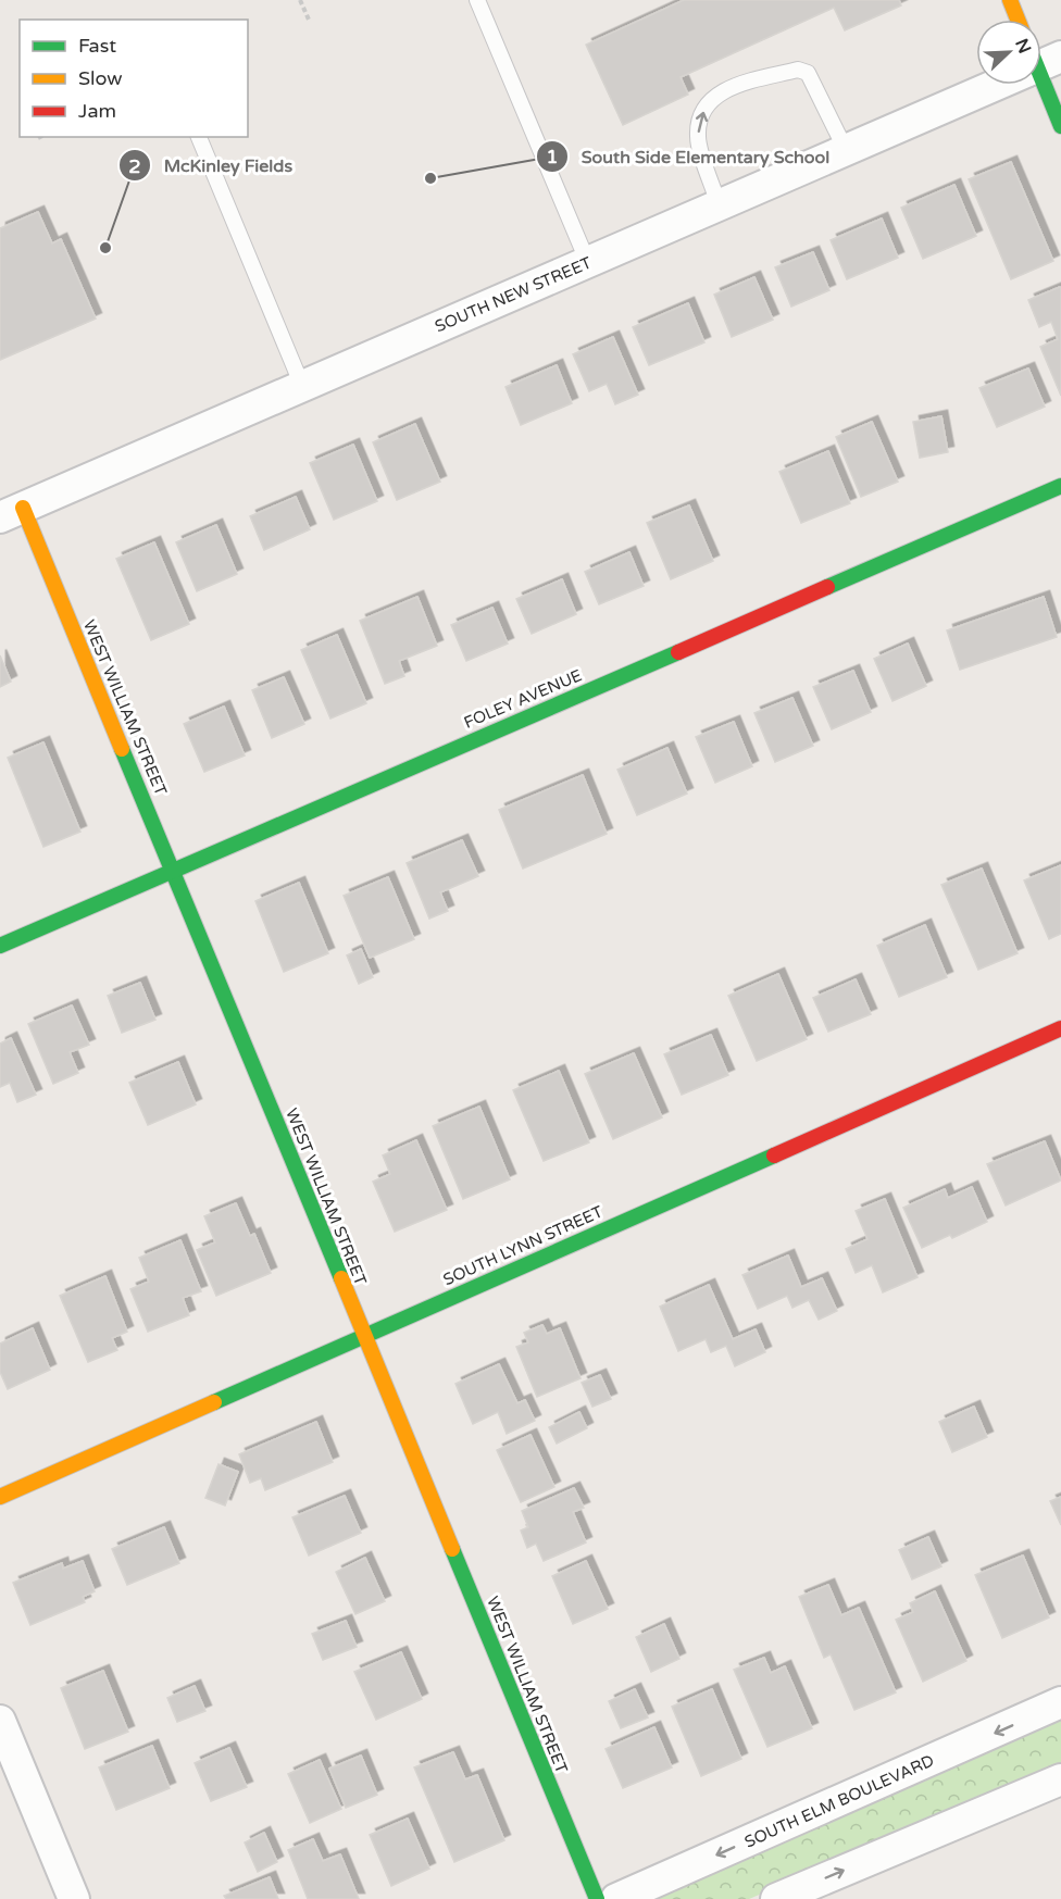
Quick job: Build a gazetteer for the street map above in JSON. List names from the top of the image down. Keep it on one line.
{"streets":{"street":["SOUTH NEW STREET","FOLEY AVENUE","WEST WILLIAM STREET","SOUTH LYNN STREET","SOUTH ELM BOULEVARD"]},"crossings":[["SOUTH NEW STREET","WEST WILLIAM STREET"],["FOLEY AVENUE","WEST WILLIAM STREET"],["WEST WILLIAM STREET","SOUTH LYNN STREET"]],"places":["South Side Elementary School","McKinley Fields"],"legend":["Fast","Slow","Jam"],"north":"top right"}
